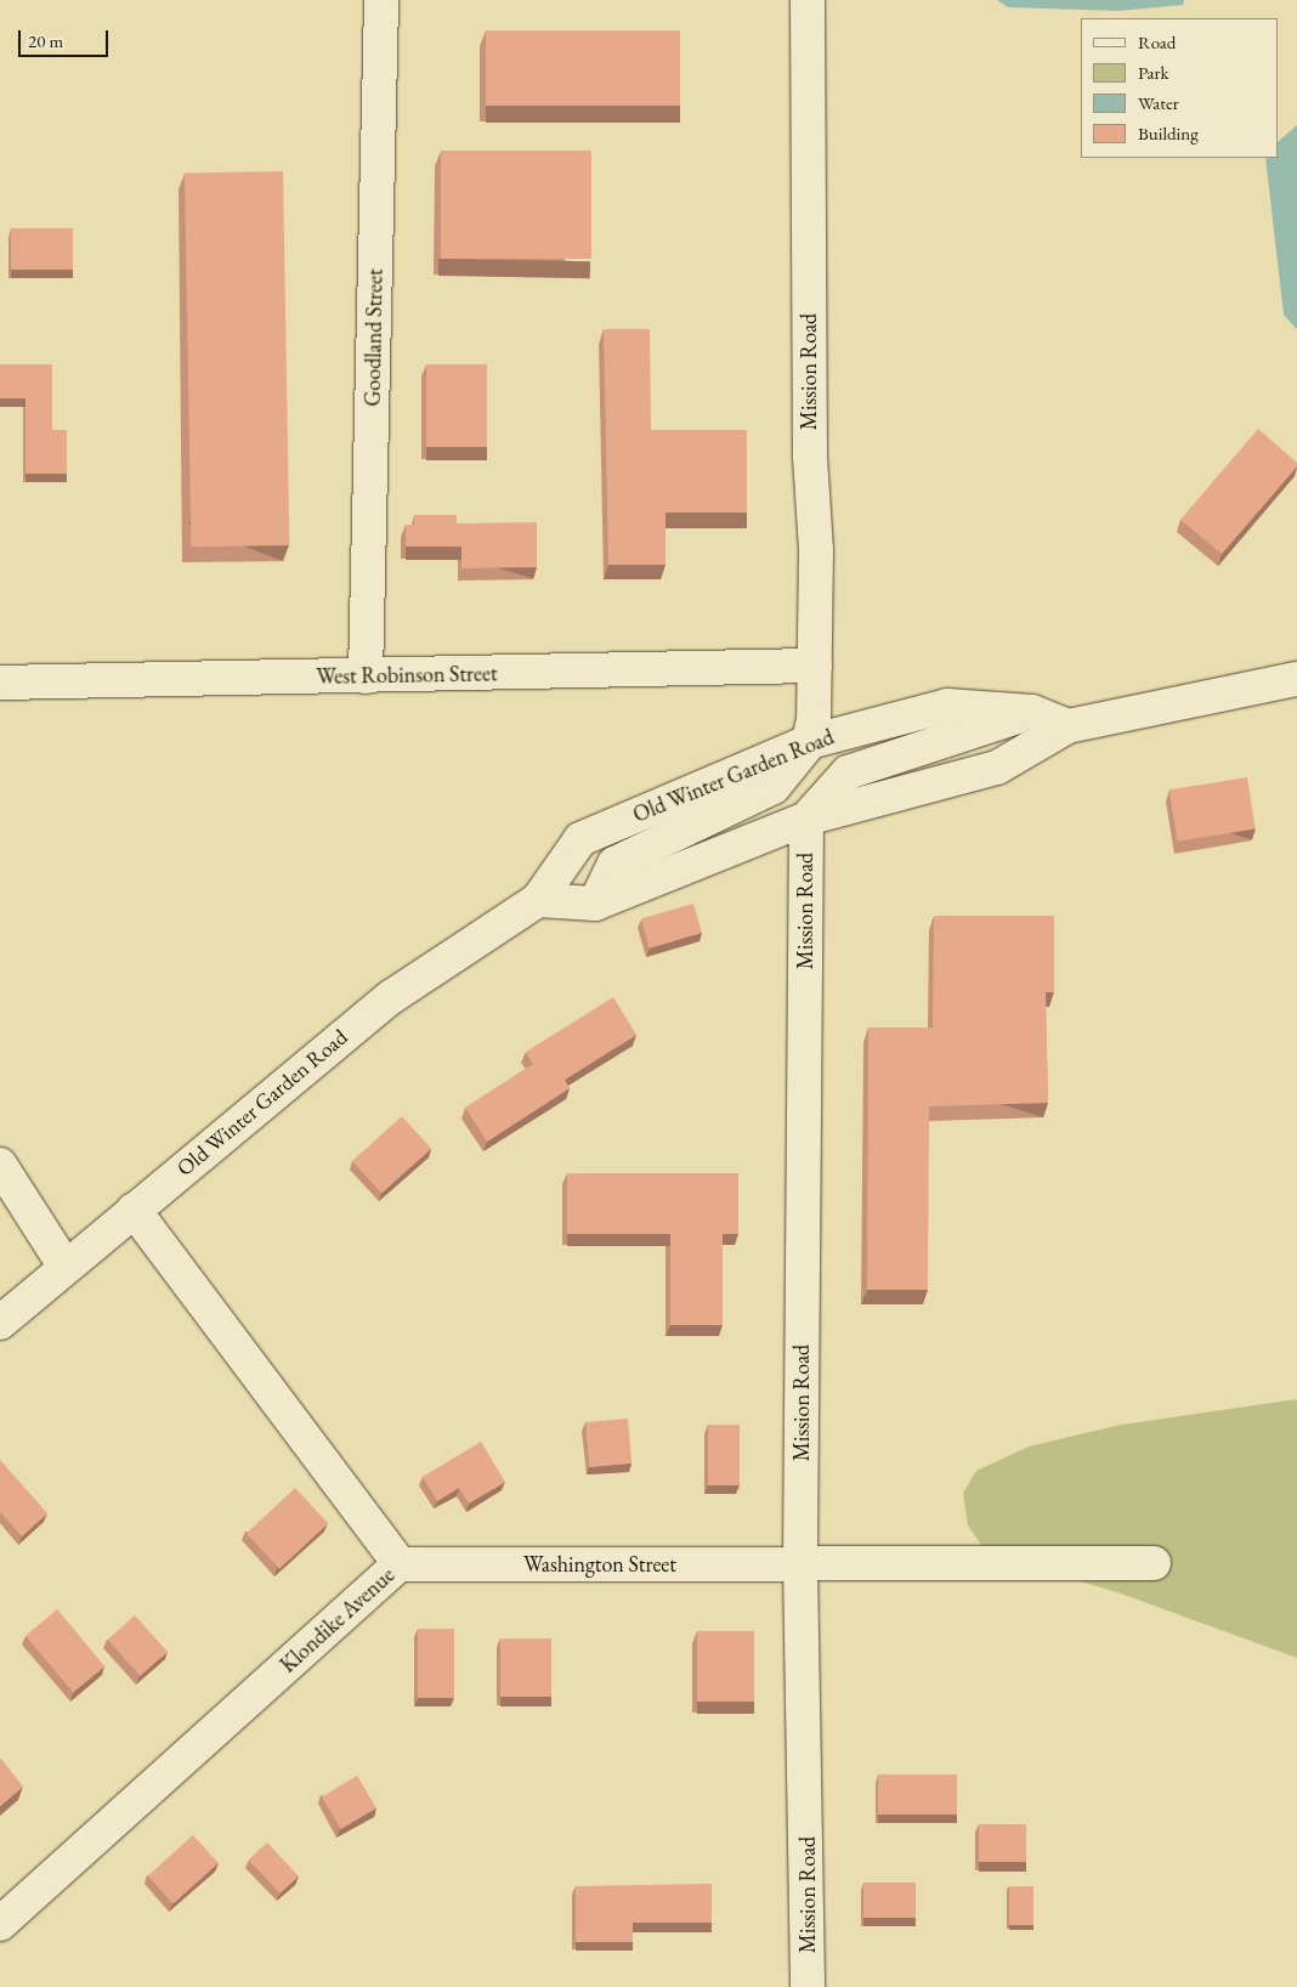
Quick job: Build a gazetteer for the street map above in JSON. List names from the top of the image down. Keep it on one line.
{"streets":{"street":["Goodland Street","Mission Road","West Robinson Street","Old Winter Garden Road","Washington Street","Klondike Avenue"]},"crossings":[["Goodland Street","West Robinson Street"],["Mission Road","West Robinson Street"],["Mission Road","Old Winter Garden Road"],["Mission Road","Washington Street"],["Old Winter Garden Road","Klondike Avenue"],["Washington Street","Klondike Avenue"]],"legend":["Road","Park","Water","Building"],"scale_bar":"20 m"}
